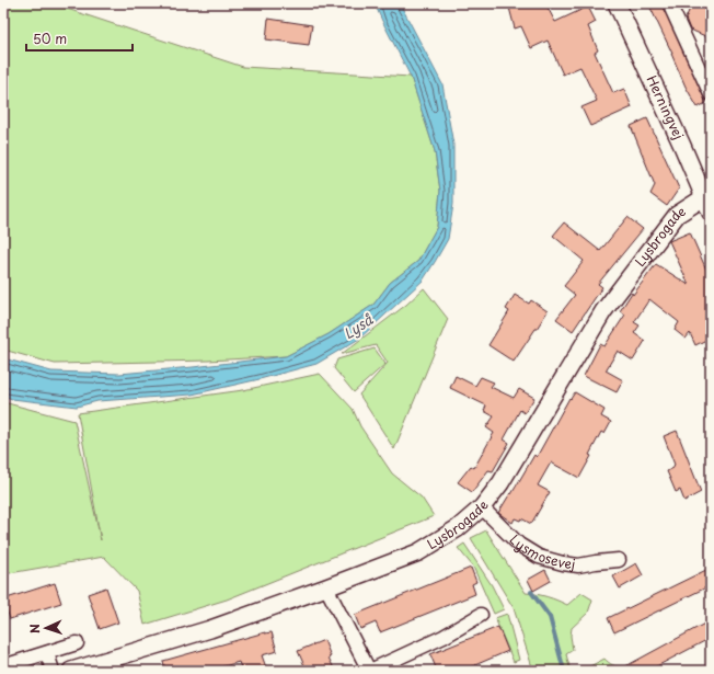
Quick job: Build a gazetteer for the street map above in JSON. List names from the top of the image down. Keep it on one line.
{"streets":{"street":["Herningvej","Lysbrogade","Lysmosevej"]},"crossings":[["Herningvej","Lysbrogade"],["Lysbrogade","Lysmosevej"]],"water":["Lyså"],"scale_bar":"50 m","north":"left"}
